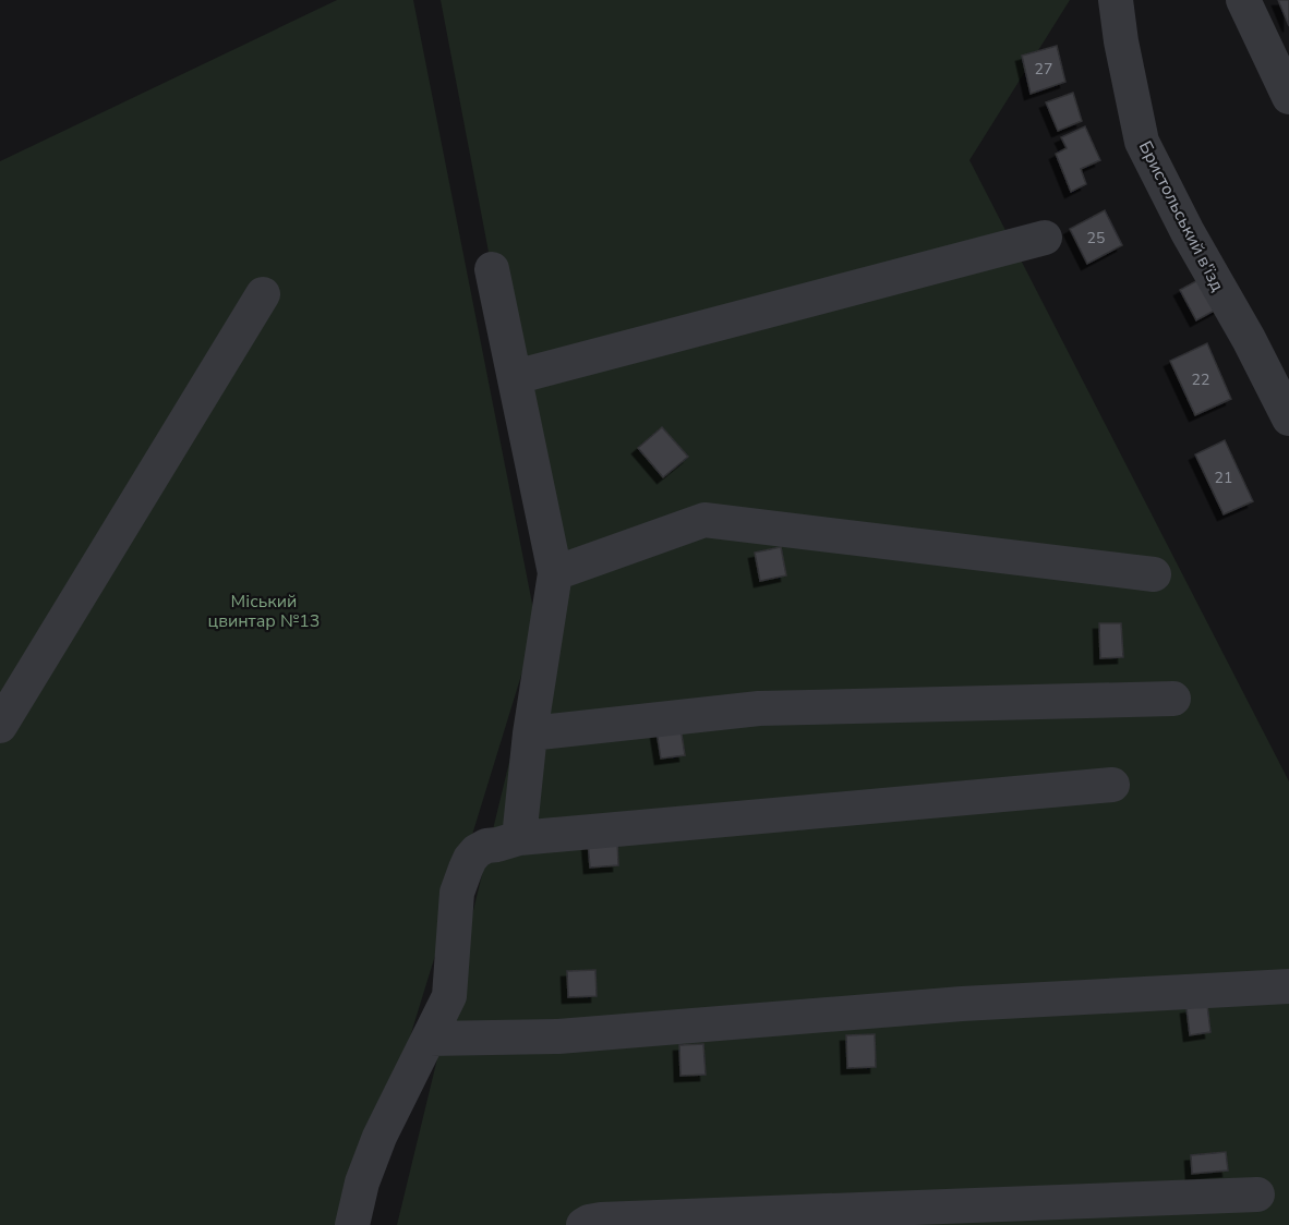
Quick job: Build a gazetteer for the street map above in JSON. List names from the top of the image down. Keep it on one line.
{"streets":{"street":["Бристольський в'їзд"]},"parks":["Міський цвинтар №13"],"house_numbers":["27","25","22","21"]}
